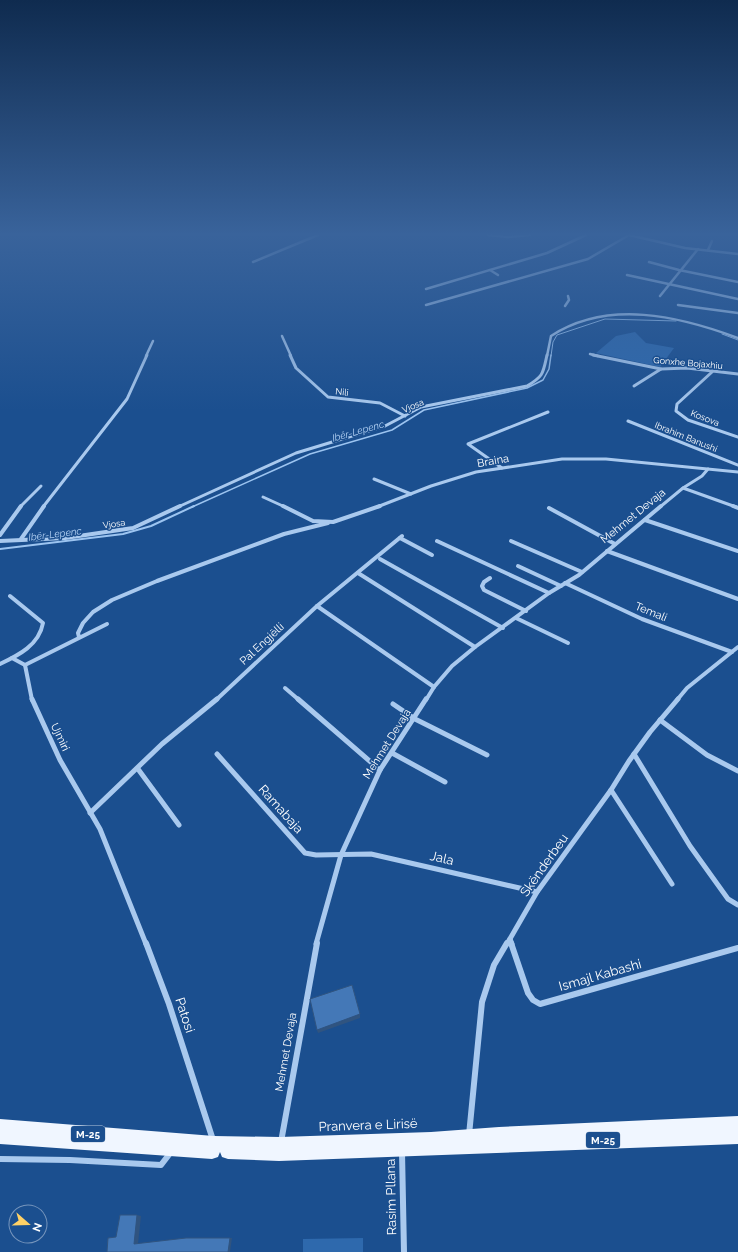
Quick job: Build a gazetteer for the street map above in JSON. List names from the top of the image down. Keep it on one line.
{"streets":{"main road":["M-25"],"street":["Gonxhe Bojaxhiu","Nili","Vjosa","Kosova","Ibrahim Banushi","Braina","Mehmet Devaja","Temali","Pal Engjëlli","Ujmiri","Ramabaja","Jala","Skënderbeu","Ismajl Kabashi","Patosi","Rasim Pllana"]},"crossings":[["Gonxhe Bojaxhiu","Kosova"],["Nili","Vjosa"],["Braina","Mehmet Devaja"],["Mehmet Devaja","Temali"],["Mehmet Devaja","Ramabaja"],["Mehmet Devaja","Jala"],["Mehmet Devaja","M-25"],["Temali","Skënderbeu"],["Pal Engjëlli","Ujmiri"],["Pal Engjëlli","Patosi"],["Ujmiri","Patosi"],["Ramabaja","Jala"],["Jala","Skënderbeu"],["Skënderbeu","Ismajl Kabashi"],["Skënderbeu","M-25"],["Patosi","M-25"],["M-25","Rasim Pllana"]],"water":["Ibër-Lepenc"],"north":"right"}
